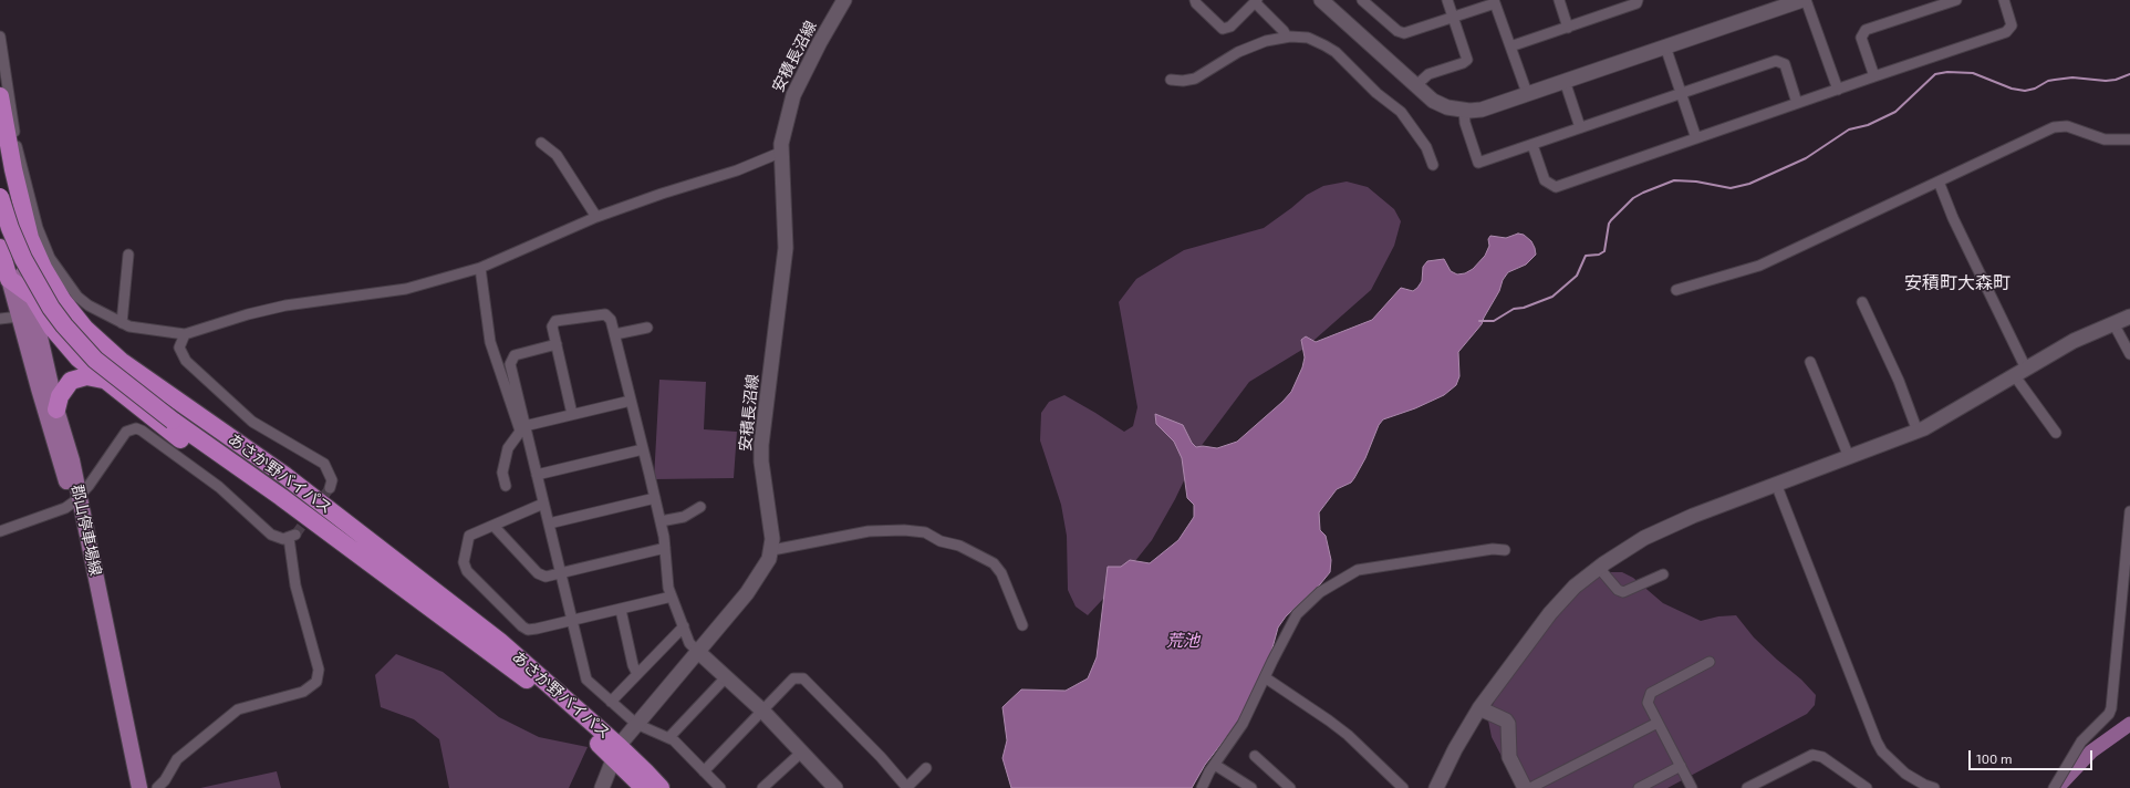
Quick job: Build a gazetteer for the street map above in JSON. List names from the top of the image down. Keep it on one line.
{"streets":{"highway":["あさか野バイパス"],"main road":["郡山停車場線"],"street":["安積長沼線"]},"crossings":[["安積長沼線","あさか野バイパス"]],"districts":["安積町大森町"],"water":["荒池"],"scale_bar":"100 m"}
